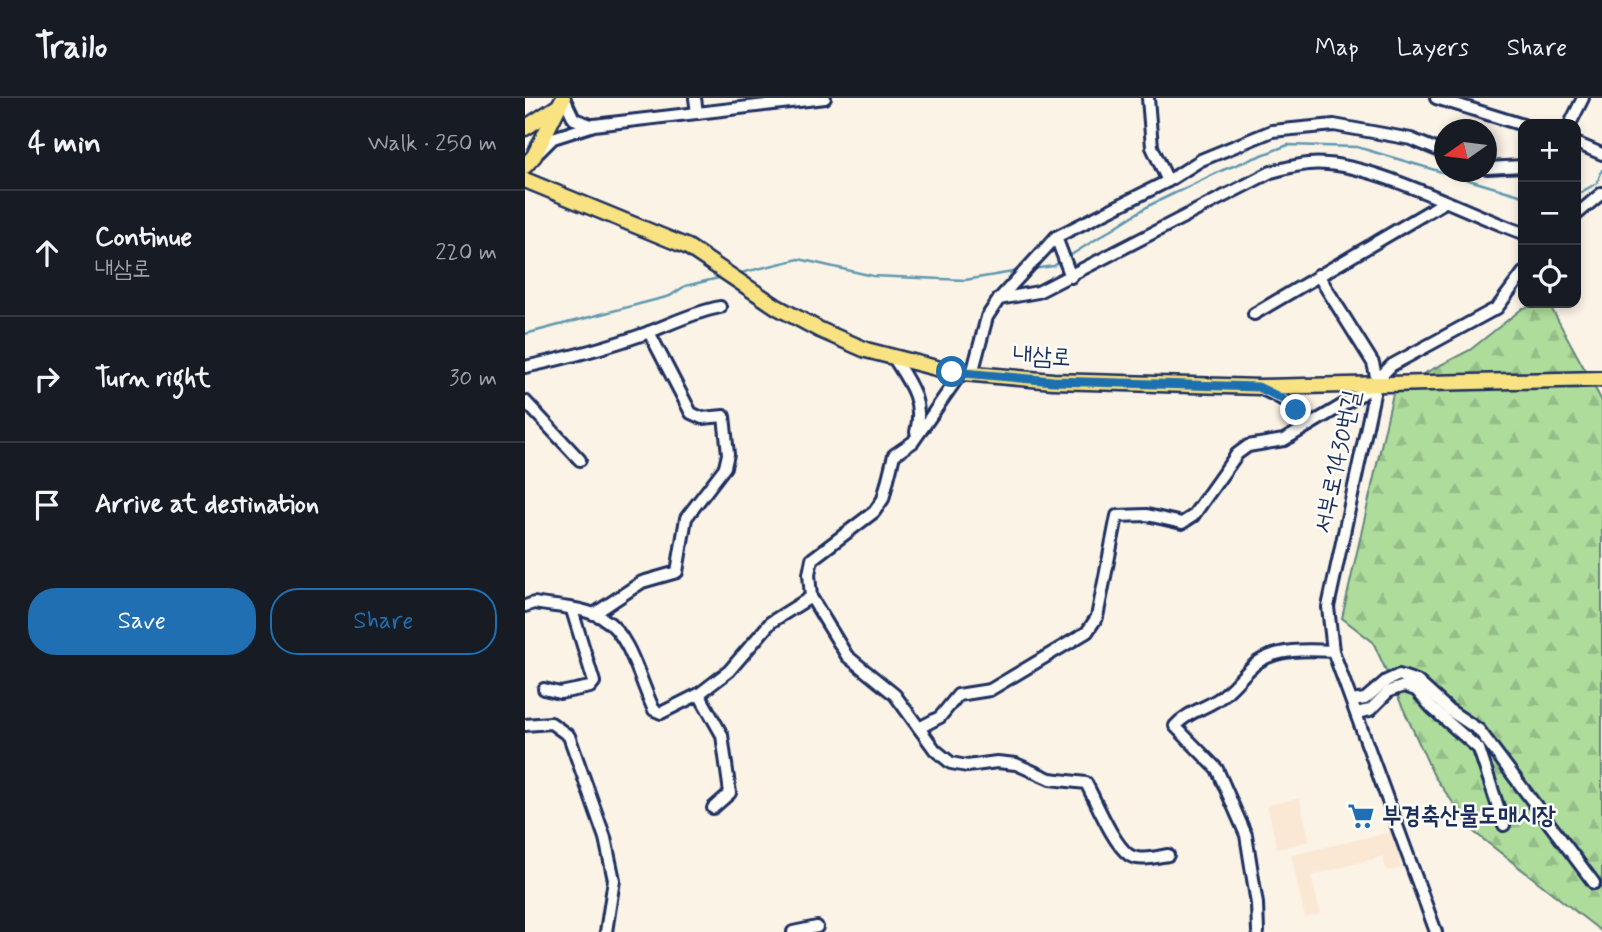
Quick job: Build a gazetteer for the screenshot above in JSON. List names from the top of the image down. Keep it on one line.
{"streets":{"main road":["내삼로"],"street":["서부로1430번길"]},"crossings":[["내삼로","서부로1430번길"]],"places":{"supermarket":["부경축산물도매시장"]},"north":"left","page":{"header":"Trailo","nav":["Map","Layers","Share"],"heading":["4 min","Walk · 250 m"],"map_buttons":["+","−"],"list":[["Continue","내삼로","220 m"],["Turn right","30 m"],"Arrive at destination"],"buttons":["Save","Share"]}}
